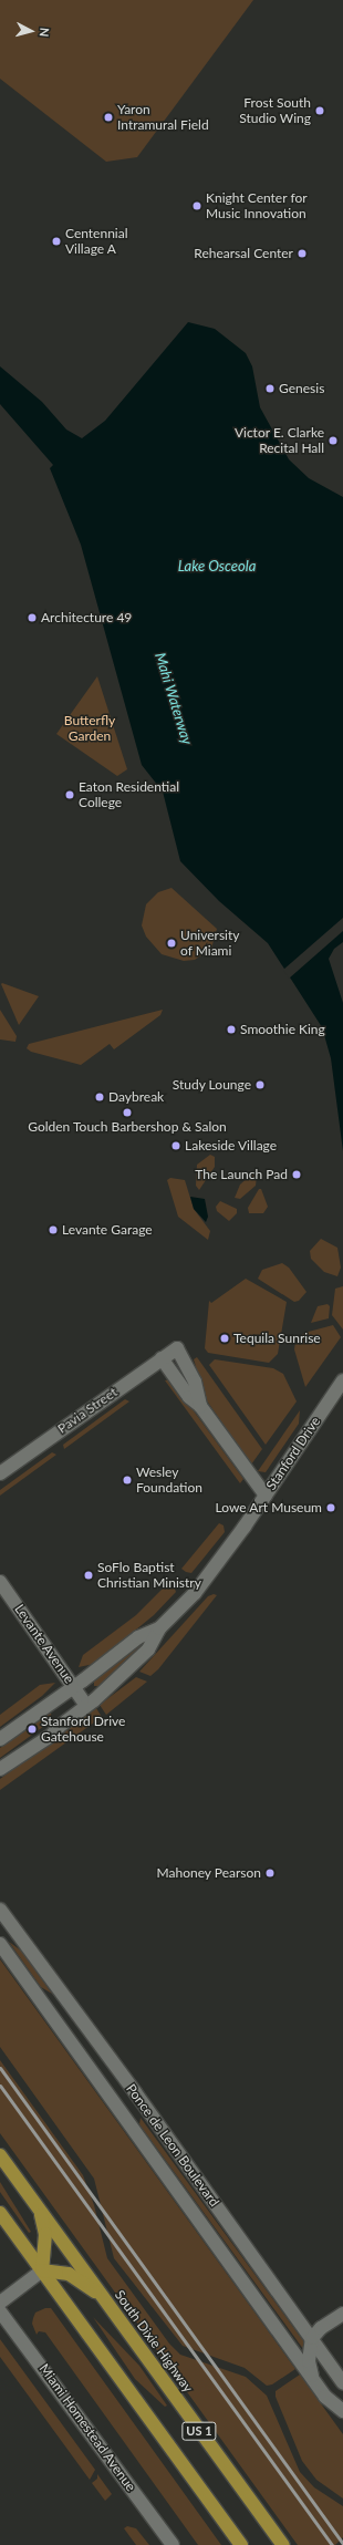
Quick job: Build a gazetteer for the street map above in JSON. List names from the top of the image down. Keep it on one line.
{"streets":{"highway":["South Dixie Highway","US 1"],"street":["Pavia Street","Stanford Drive","Levante Avenue","Ponce de Leon Boulevard","Miami Homestead Avenue"]},"crossings":[["Stanford Drive","Levante Avenue"]],"water":["Lake Osceola","Mahi Waterway"],"parks":["Butterfly Garden"],"places":["Frost South Studio Wing","Yaron Intramural Field","Knight Center for Music Innovation","Centennial Village A","Rehearsal Center","Genesis","Victor E. Clarke Recital Hall","Architecture 49","Eaton Residential College","University of Miami","Smoothie King","Study Lounge","Daybreak","Golden Touch Barbershop & Salon","Lakeside Village","The Launch Pad","Levante Garage","Tequila Sunrise","Wesley Foundation","Lowe Art Museum","SoFlo Baptist Christian Ministry","Stanford Drive Gatehouse","Mahoney Pearson"],"north":"right"}
